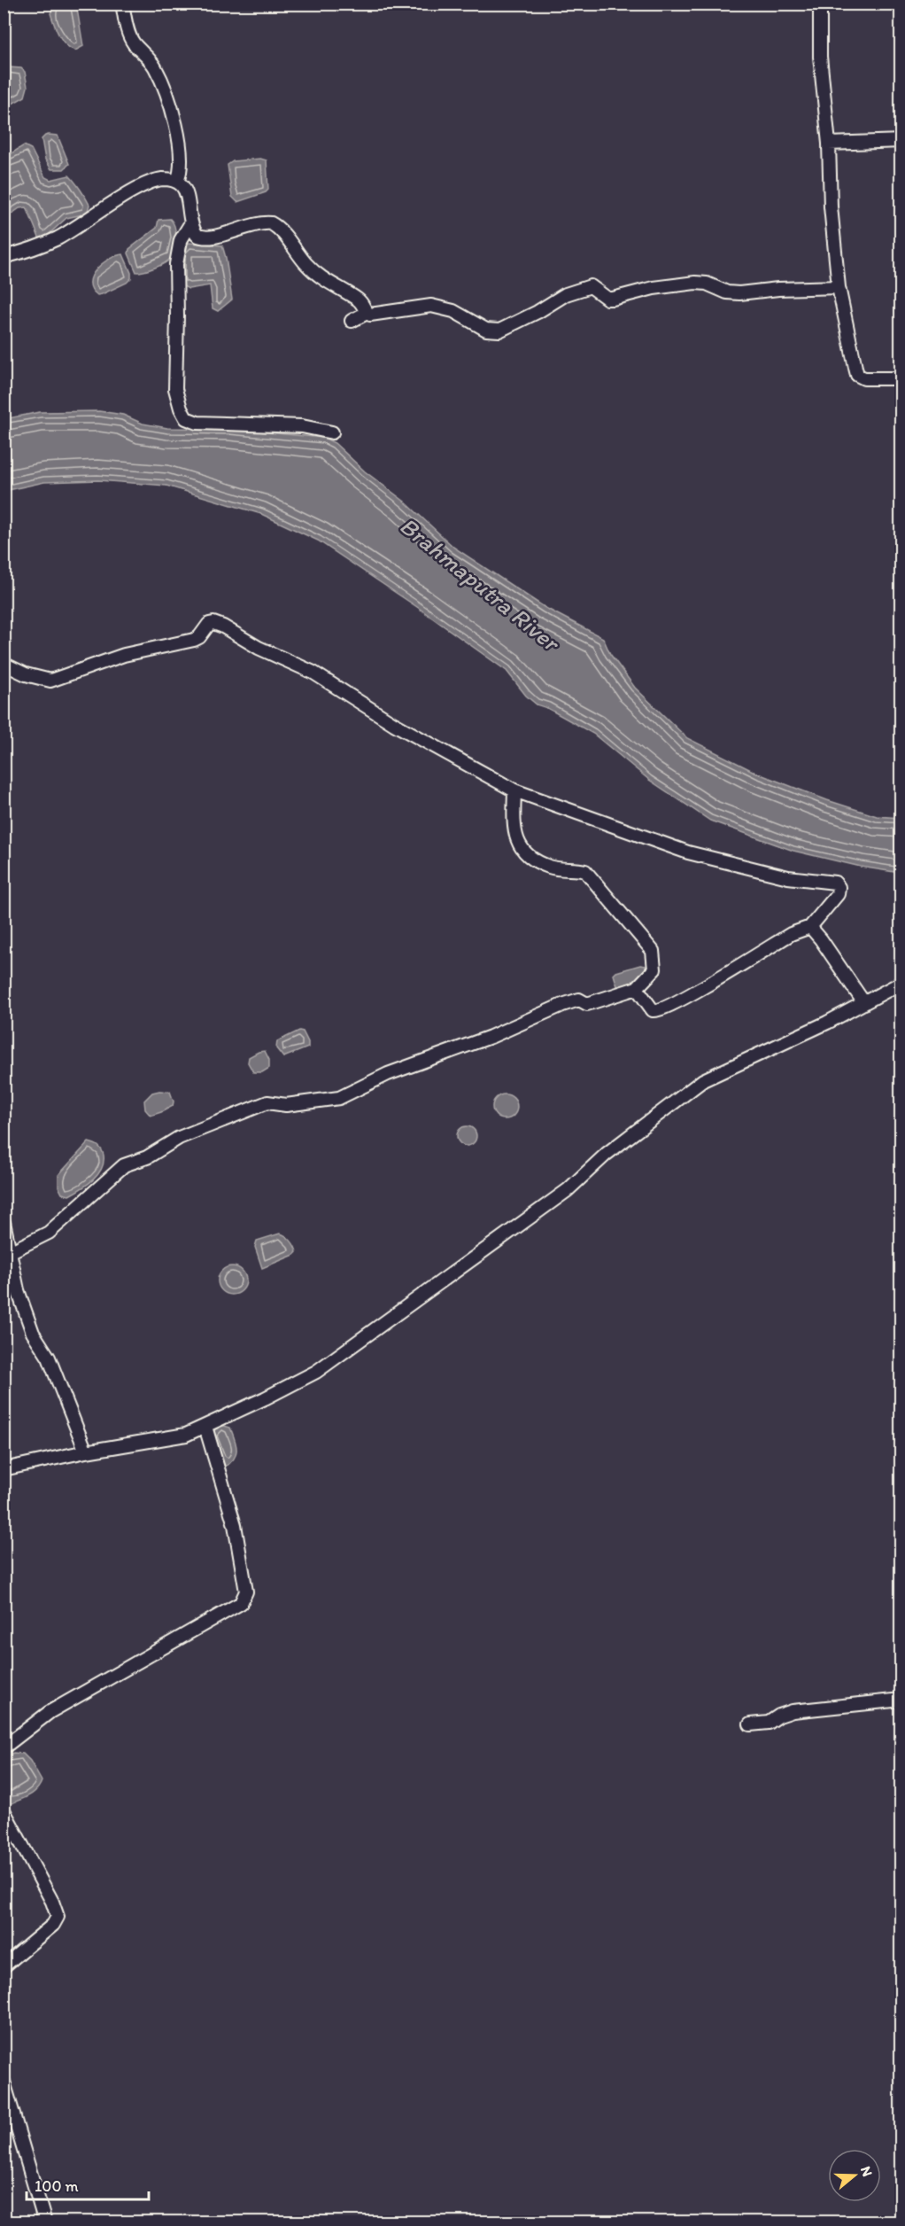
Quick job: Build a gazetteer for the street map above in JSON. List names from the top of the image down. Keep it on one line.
{"water":["Brahmaputra River"],"scale_bar":"100 m","north":"right"}
